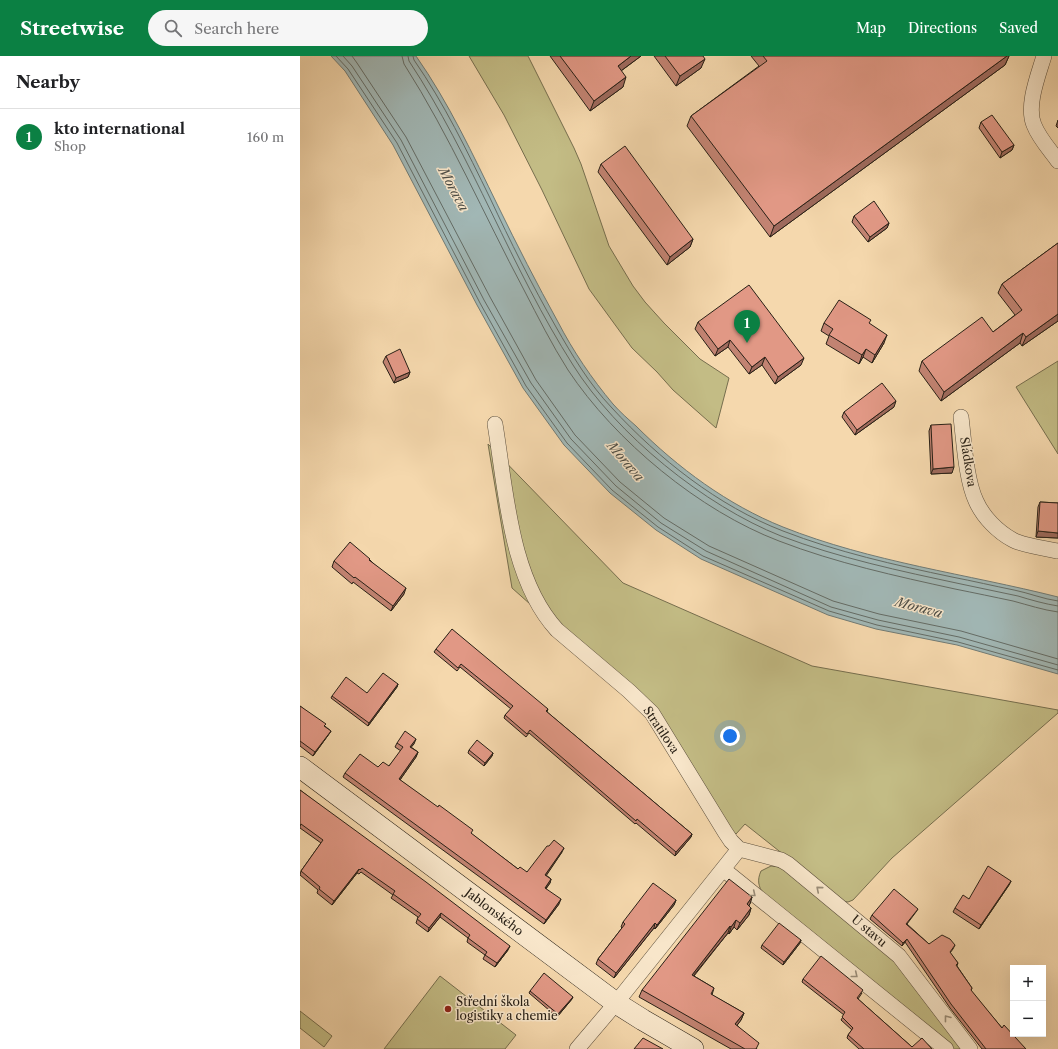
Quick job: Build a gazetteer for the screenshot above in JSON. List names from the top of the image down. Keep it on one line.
{"streets":{"street":["Sládkova","Stratilova","Jablonského","U stavu"]},"crossings":[["Stratilova","U stavu"]],"water":["Morava"],"places":["Střední škola logistiky a chemie"],"page":{"header":"Streetwise","search":"Search here","nav":["Map","Directions","Saved"],"heading":"Nearby","list":[{"mark":"1","name":"kto international","note":"Shop","value":"160 m"}],"pins":"1","map_buttons":["+","−"]}}
